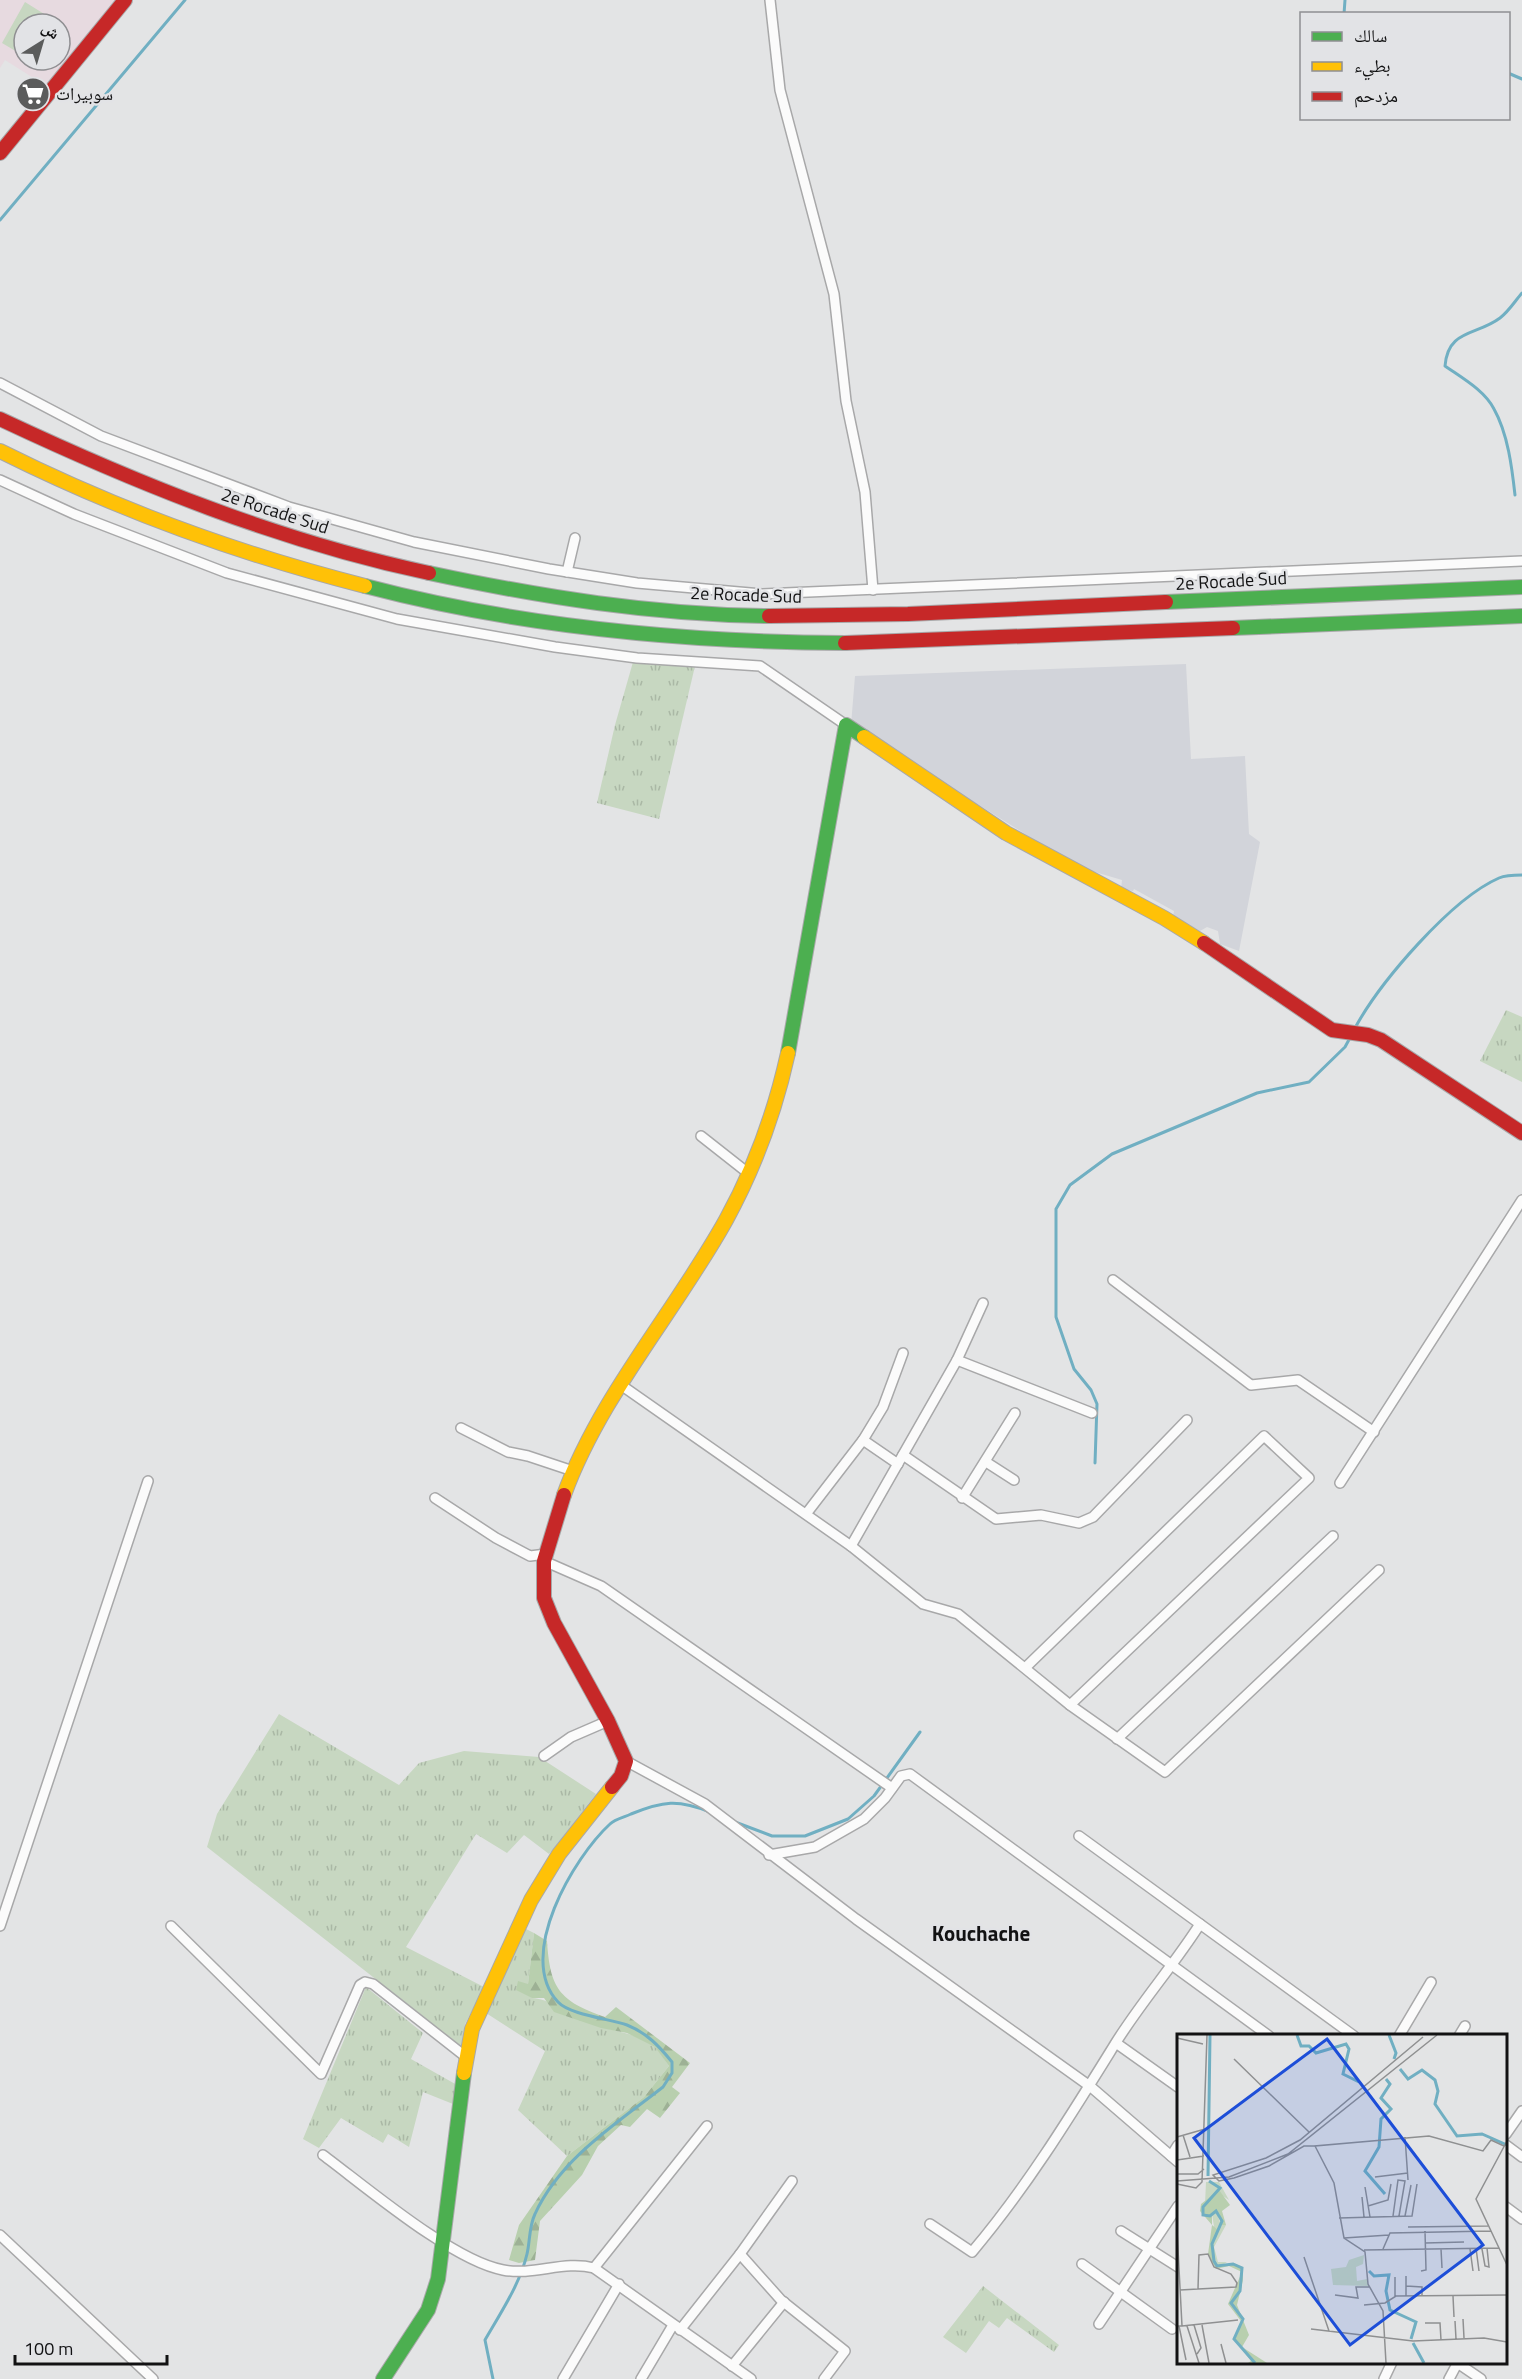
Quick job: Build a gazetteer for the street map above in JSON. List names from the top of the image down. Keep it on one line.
{"streets":{"main road":["2e Rocade Sud"]},"districts":["Kouchache"],"places":{"supermarket":["سوبيرات"]},"legend":["سالك","بطيء","مزدحم"],"scale_bar":"100 m","north":"top right"}
